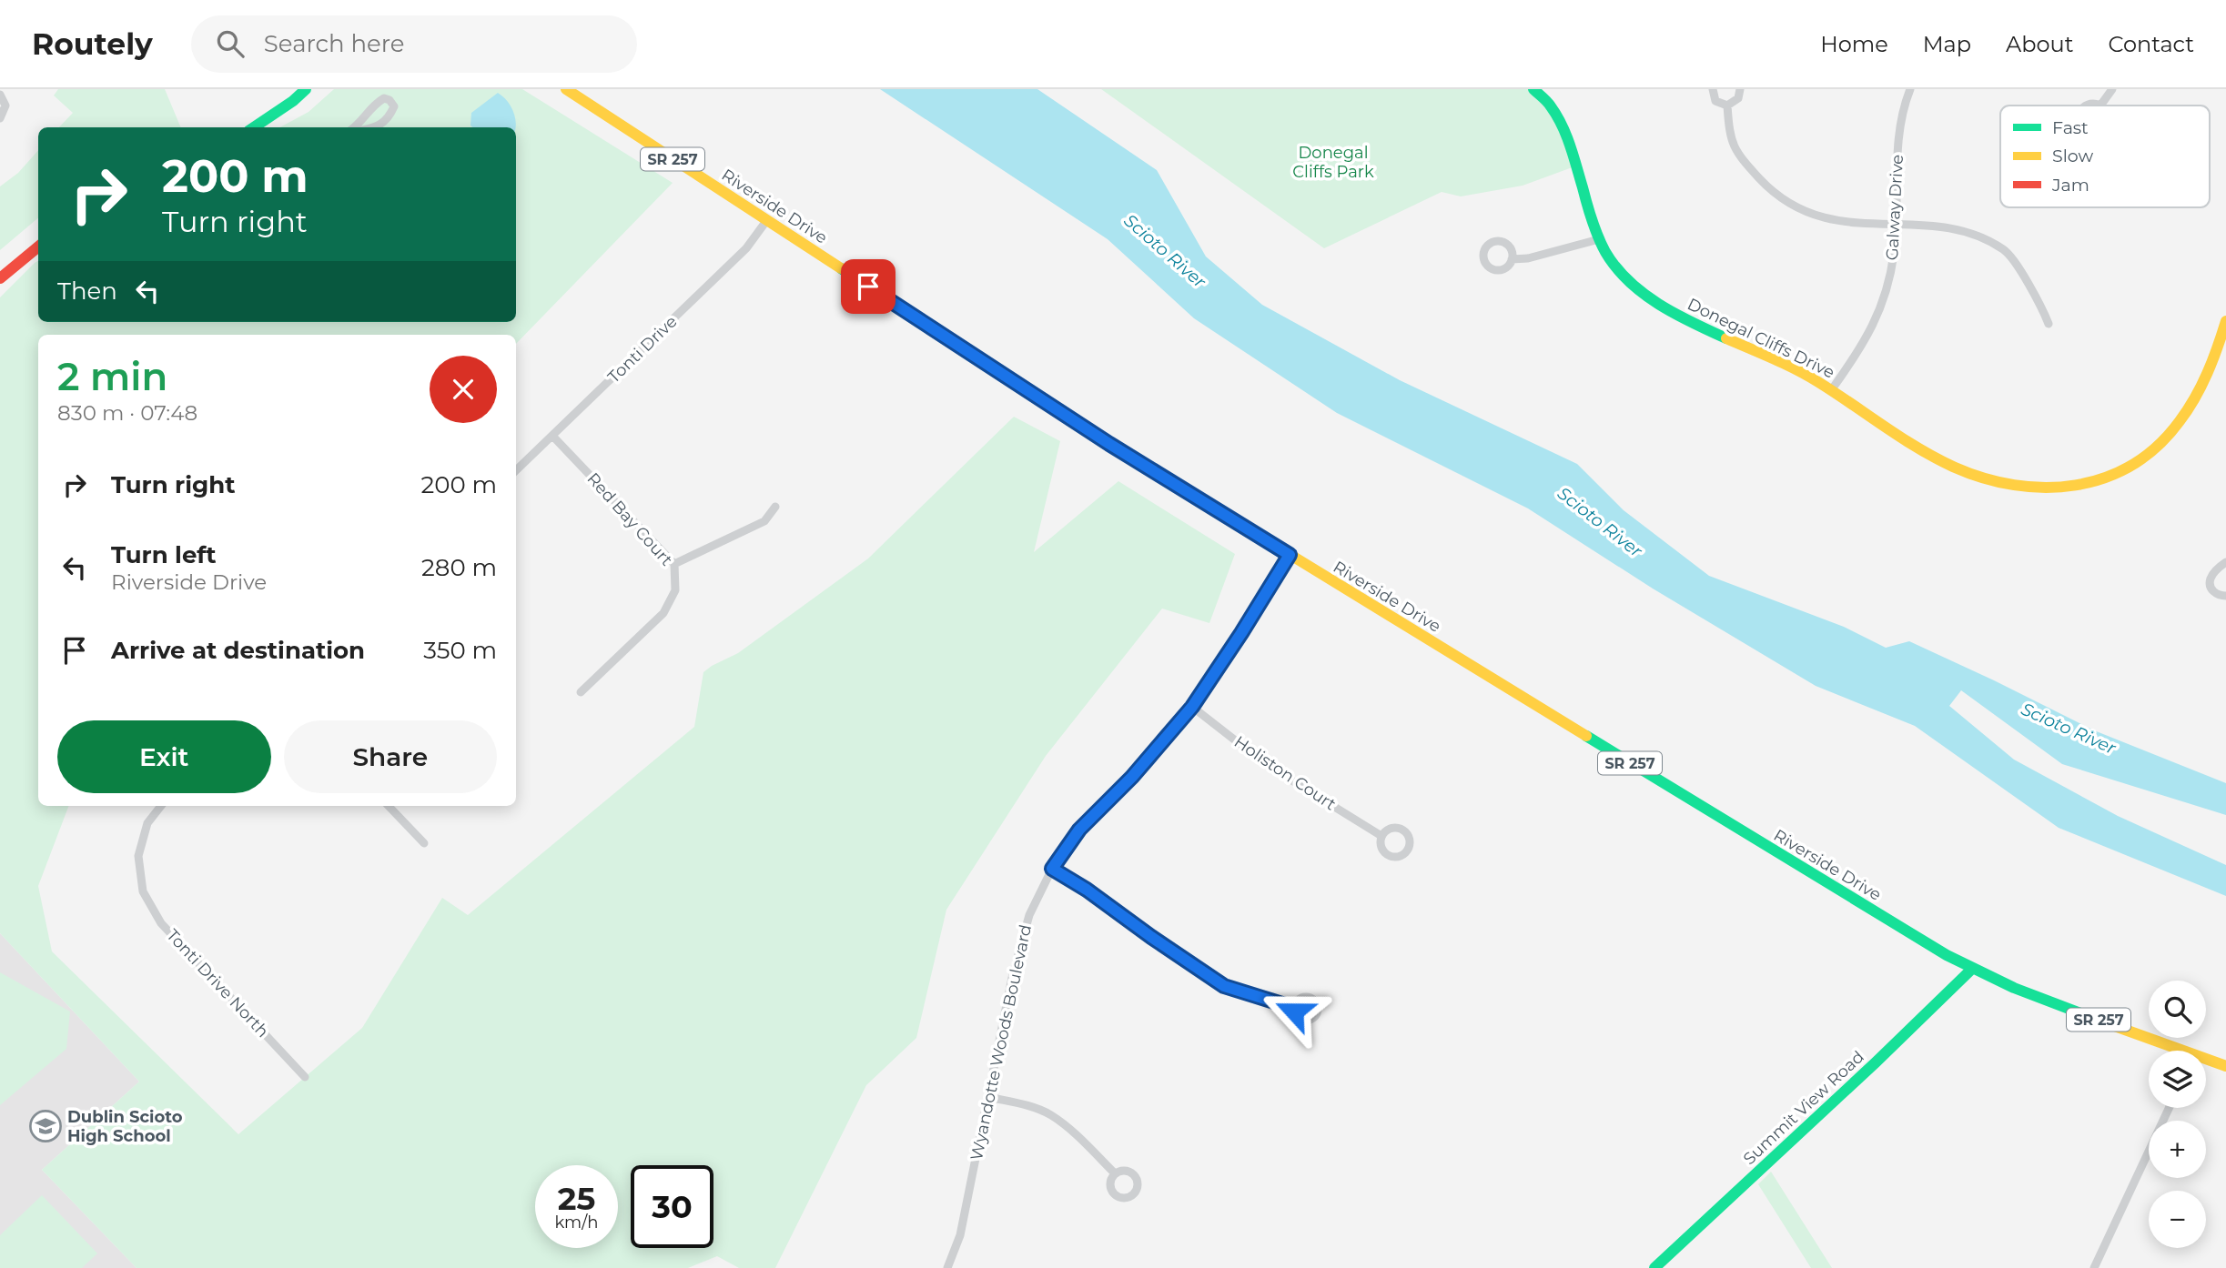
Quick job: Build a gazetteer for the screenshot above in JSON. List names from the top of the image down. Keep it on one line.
{"streets":{"main road":["SR 257","Riverside Drive","Donegal Cliffs Drive","Summit View Road"],"street":["Galway Drive","Tonti Drive","Red Bay Court","Holiston Court","Tonti Drive North","Wyandotte Woods Boulevard"]},"crossings":[["Riverside Drive","Tonti Drive"],["Riverside Drive","Wyandotte Woods Boulevard"],["Riverside Drive","Summit View Road"],["Galway Drive","Donegal Cliffs Drive"],["Tonti Drive","Red Bay Court"],["Holiston Court","Wyandotte Woods Boulevard"]],"water":["Scioto River"],"parks":["Donegal Cliffs Park"],"places":{"school or university":["Dublin Scioto High School"]},"legend":["Fast","Slow","Jam"],"page":{"header":"Routely","search":"Search here","nav":["Home","Map","About","Contact"],"turn":["200 m","Turn right"],"then":"Then","heading":["2 min","830 m · 07:48"],"list":[{"name":"Turn right","value":"200 m"},{"name":"Turn left","note":"Riverside Drive","value":"280 m"},{"name":"Arrive at destination","value":"350 m"}],"buttons":["Exit","Share"],"map_buttons":["+","−"],"speed":"25 km/h","limit":"30"}}
